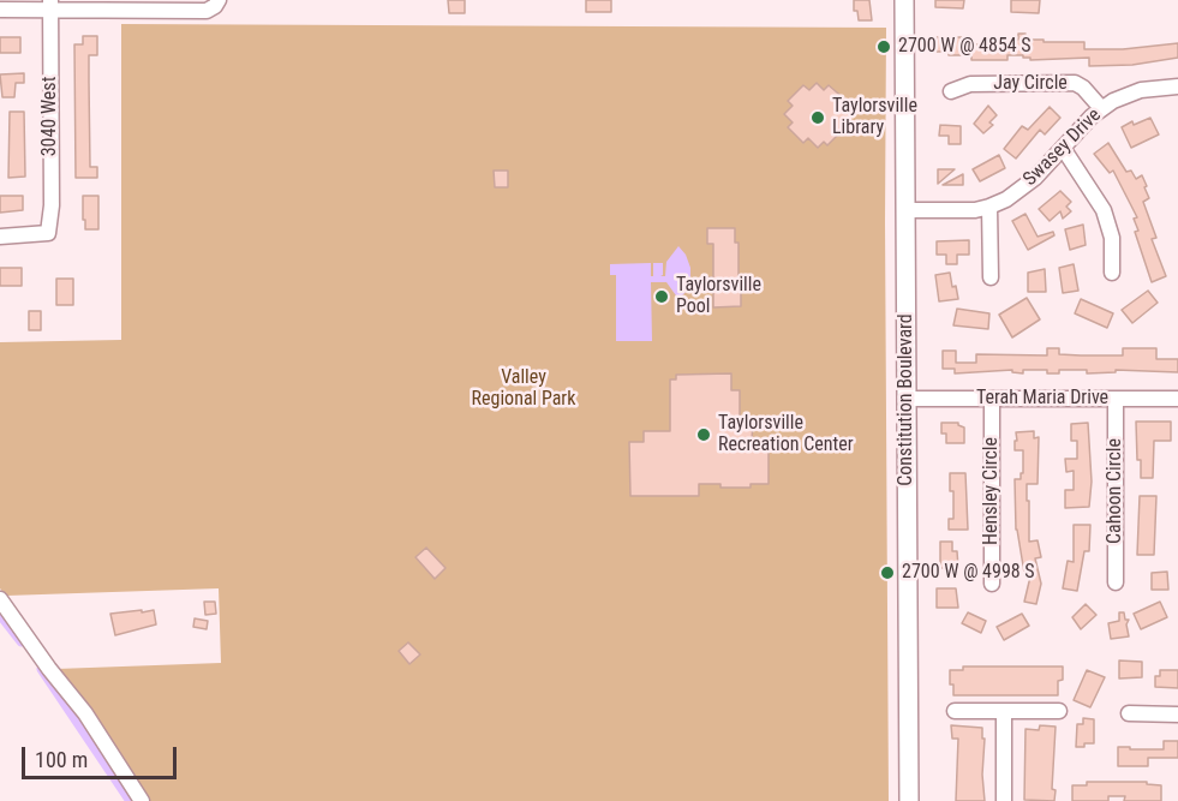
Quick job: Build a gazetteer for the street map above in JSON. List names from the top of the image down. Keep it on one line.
{"streets":{"main road":["Constitution Boulevard"],"street":["Jay Circle","3040 West","Swasey Drive","Terah Maria Drive","Hensley Circle","Cahoon Circle"]},"crossings":[["Jay Circle","Swasey Drive"],["Swasey Drive","Constitution Boulevard"],["Terah Maria Drive","Constitution Boulevard"],["Terah Maria Drive","Hensley Circle"],["Terah Maria Drive","Cahoon Circle"]],"parks":["Valley Regional Park"],"places":["2700 W @ 4854 S","Taylorsville Library","Taylorsville Pool","Taylorsville Recreation Center","2700 W @ 4998 S"],"scale_bar":"100 m"}
